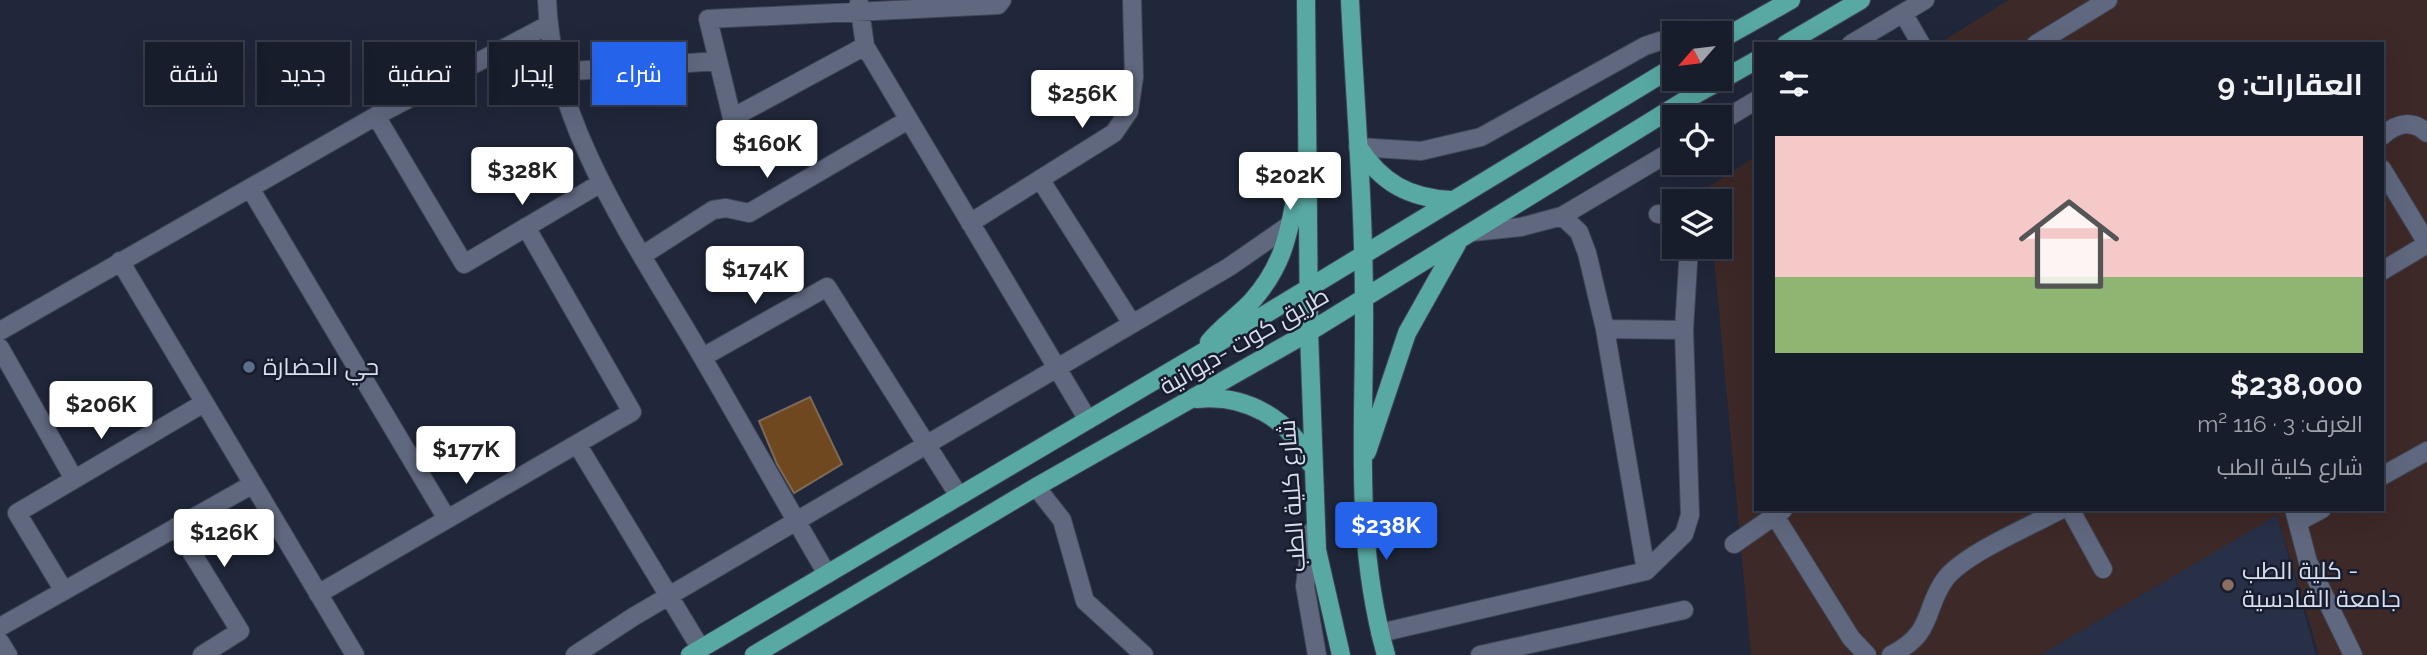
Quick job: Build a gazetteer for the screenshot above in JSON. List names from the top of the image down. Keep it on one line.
{"streets":{"main road":["طريق كوت -ديوانية","شارع كلية الطب"]},"crossings":[["طريق كوت -ديوانية","شارع كلية الطب"]],"places":["حي الحضارة","كلية الطب - جامعة القادسية"],"north":"bottom left","page":{"chip":["شراء","إيجار","تصفية","جديد","شقة"],"heading":"العقارات: 9","price":["$256K","$160K","$328K","$202K","$174K","$206K","$177K","$238K","$126K"],"list":[{"name":"$238,000","note":"الغرف: 3 · 116 m² · شارع كلية الطب"}]}}
